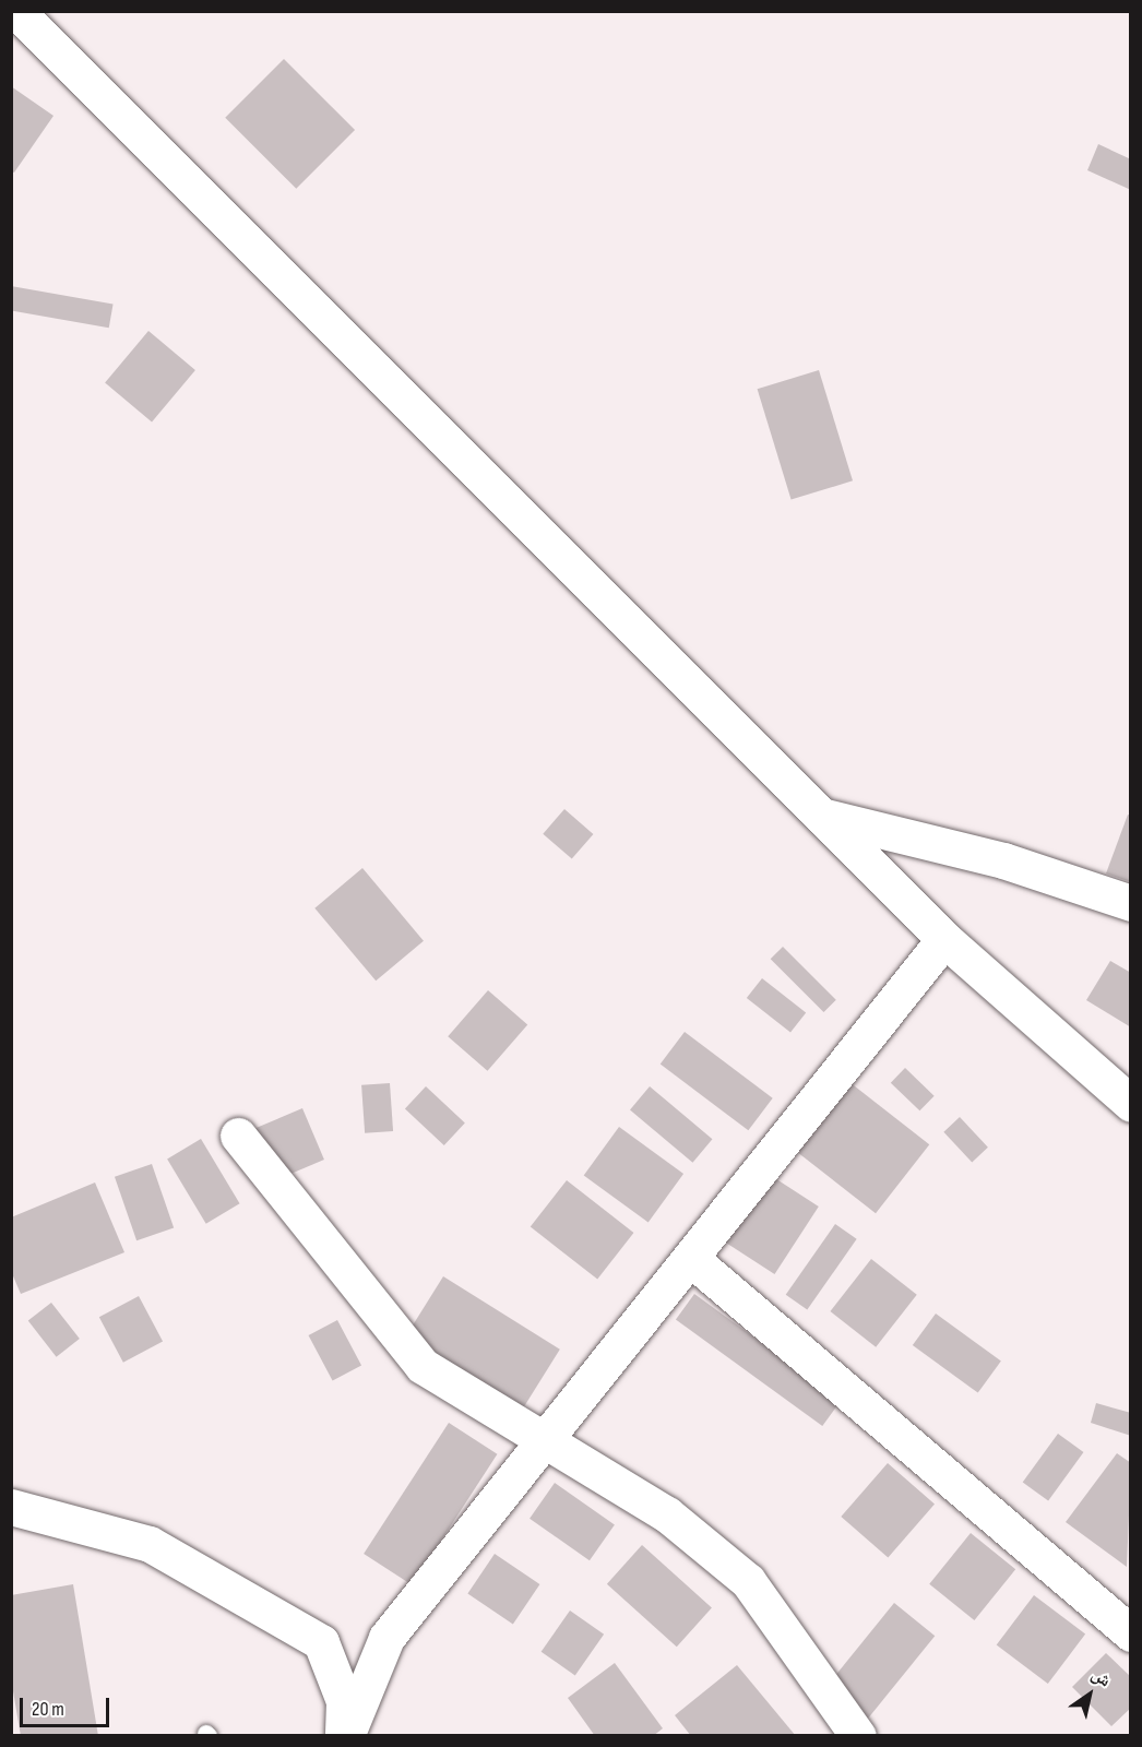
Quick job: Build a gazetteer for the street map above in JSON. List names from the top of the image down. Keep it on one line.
{"scale_bar":"20 m","north":"top right"}
